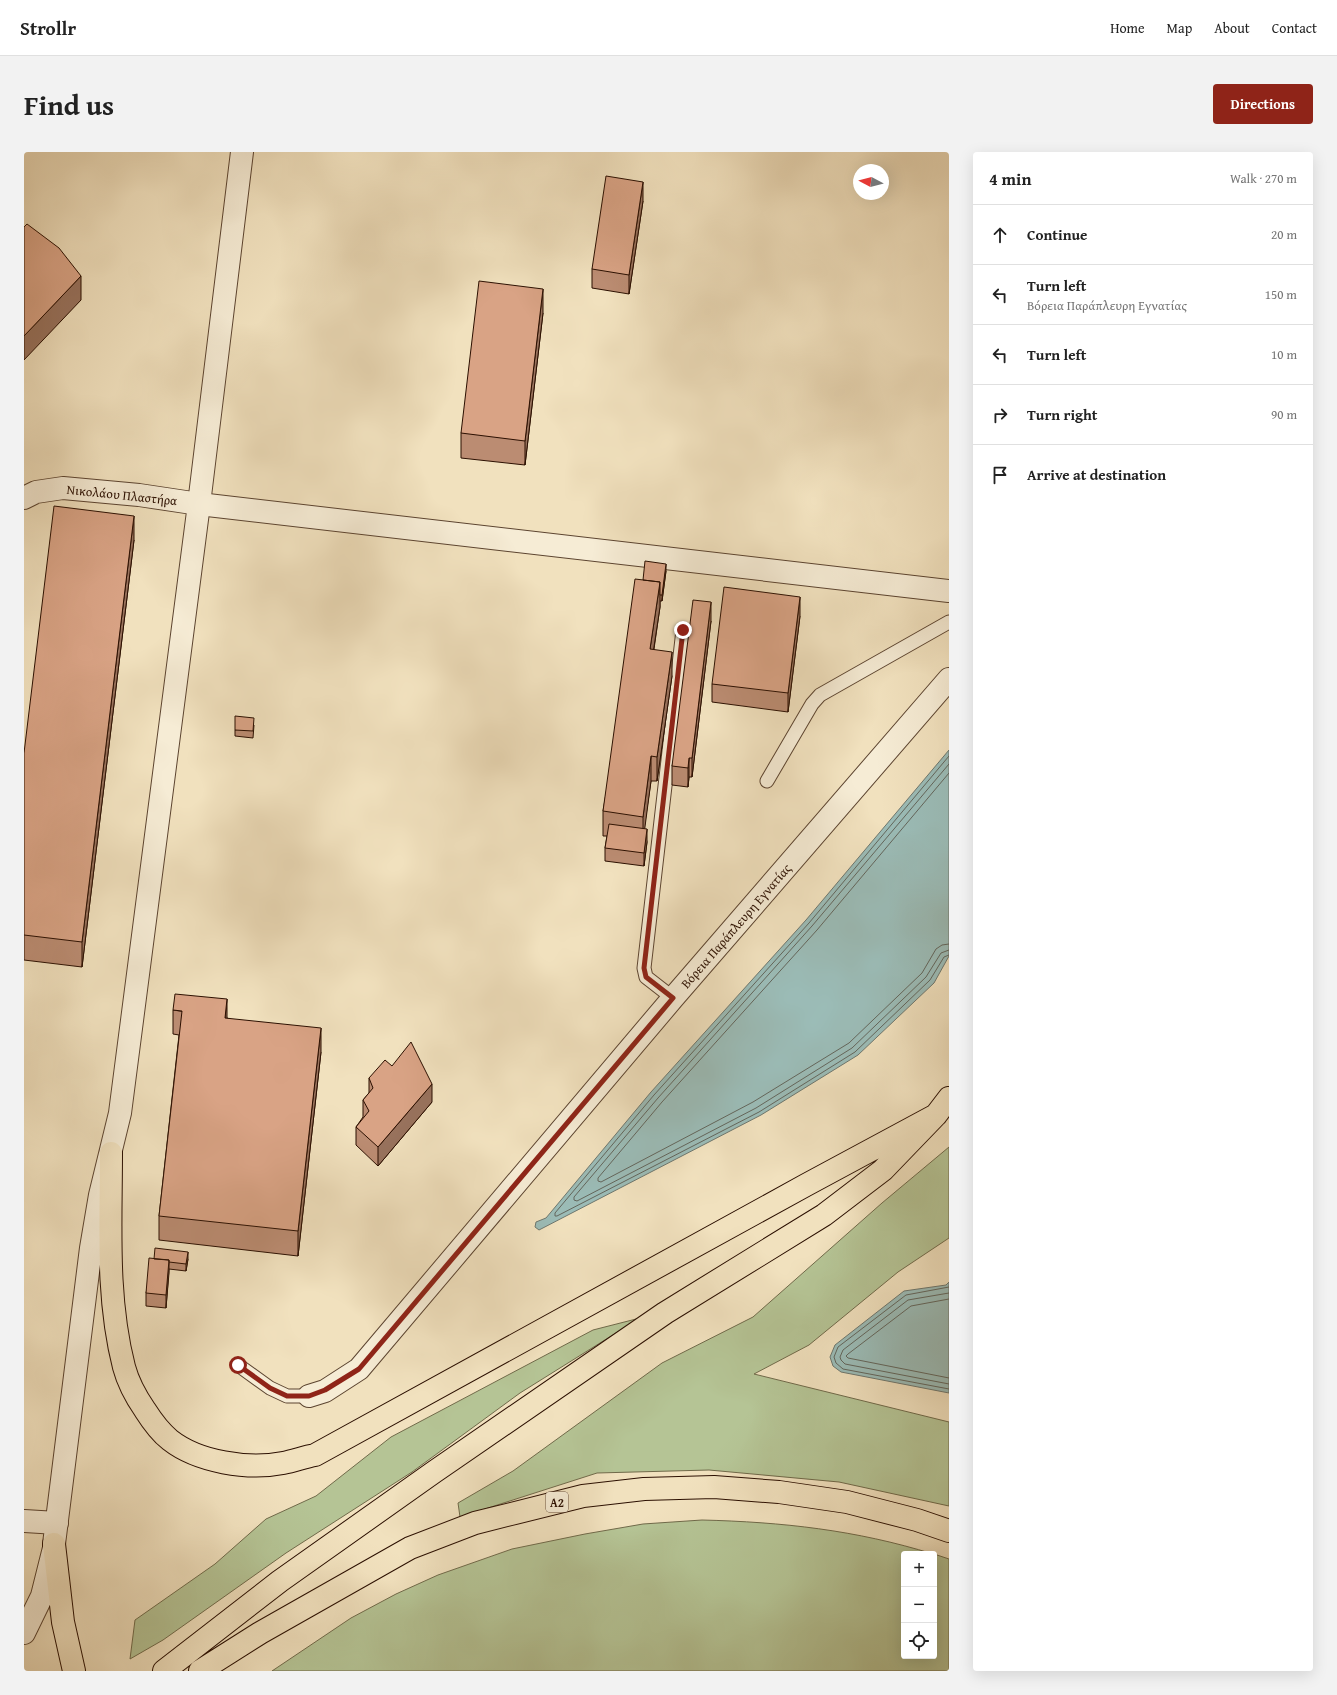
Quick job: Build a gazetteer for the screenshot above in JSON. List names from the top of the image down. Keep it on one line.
{"streets":{"highway":["Α2"],"street":["Νικολάου Πλαστήρα","Βόρεια Παράπλευρη Εγνατίας"]},"north":"left","page":{"header":"Strollr","nav":["Home","Map","About","Contact"],"title":"Find us","buttons":"Directions","heading":["4 min","Walk · 270 m"],"list":[["Continue","20 m"],["Turn left","Βόρεια Παράπλευρη Εγνατίας","150 m"],["Turn left","10 m"],["Turn right","90 m"],"Arrive at destination"],"map_buttons":["+","−"]}}
